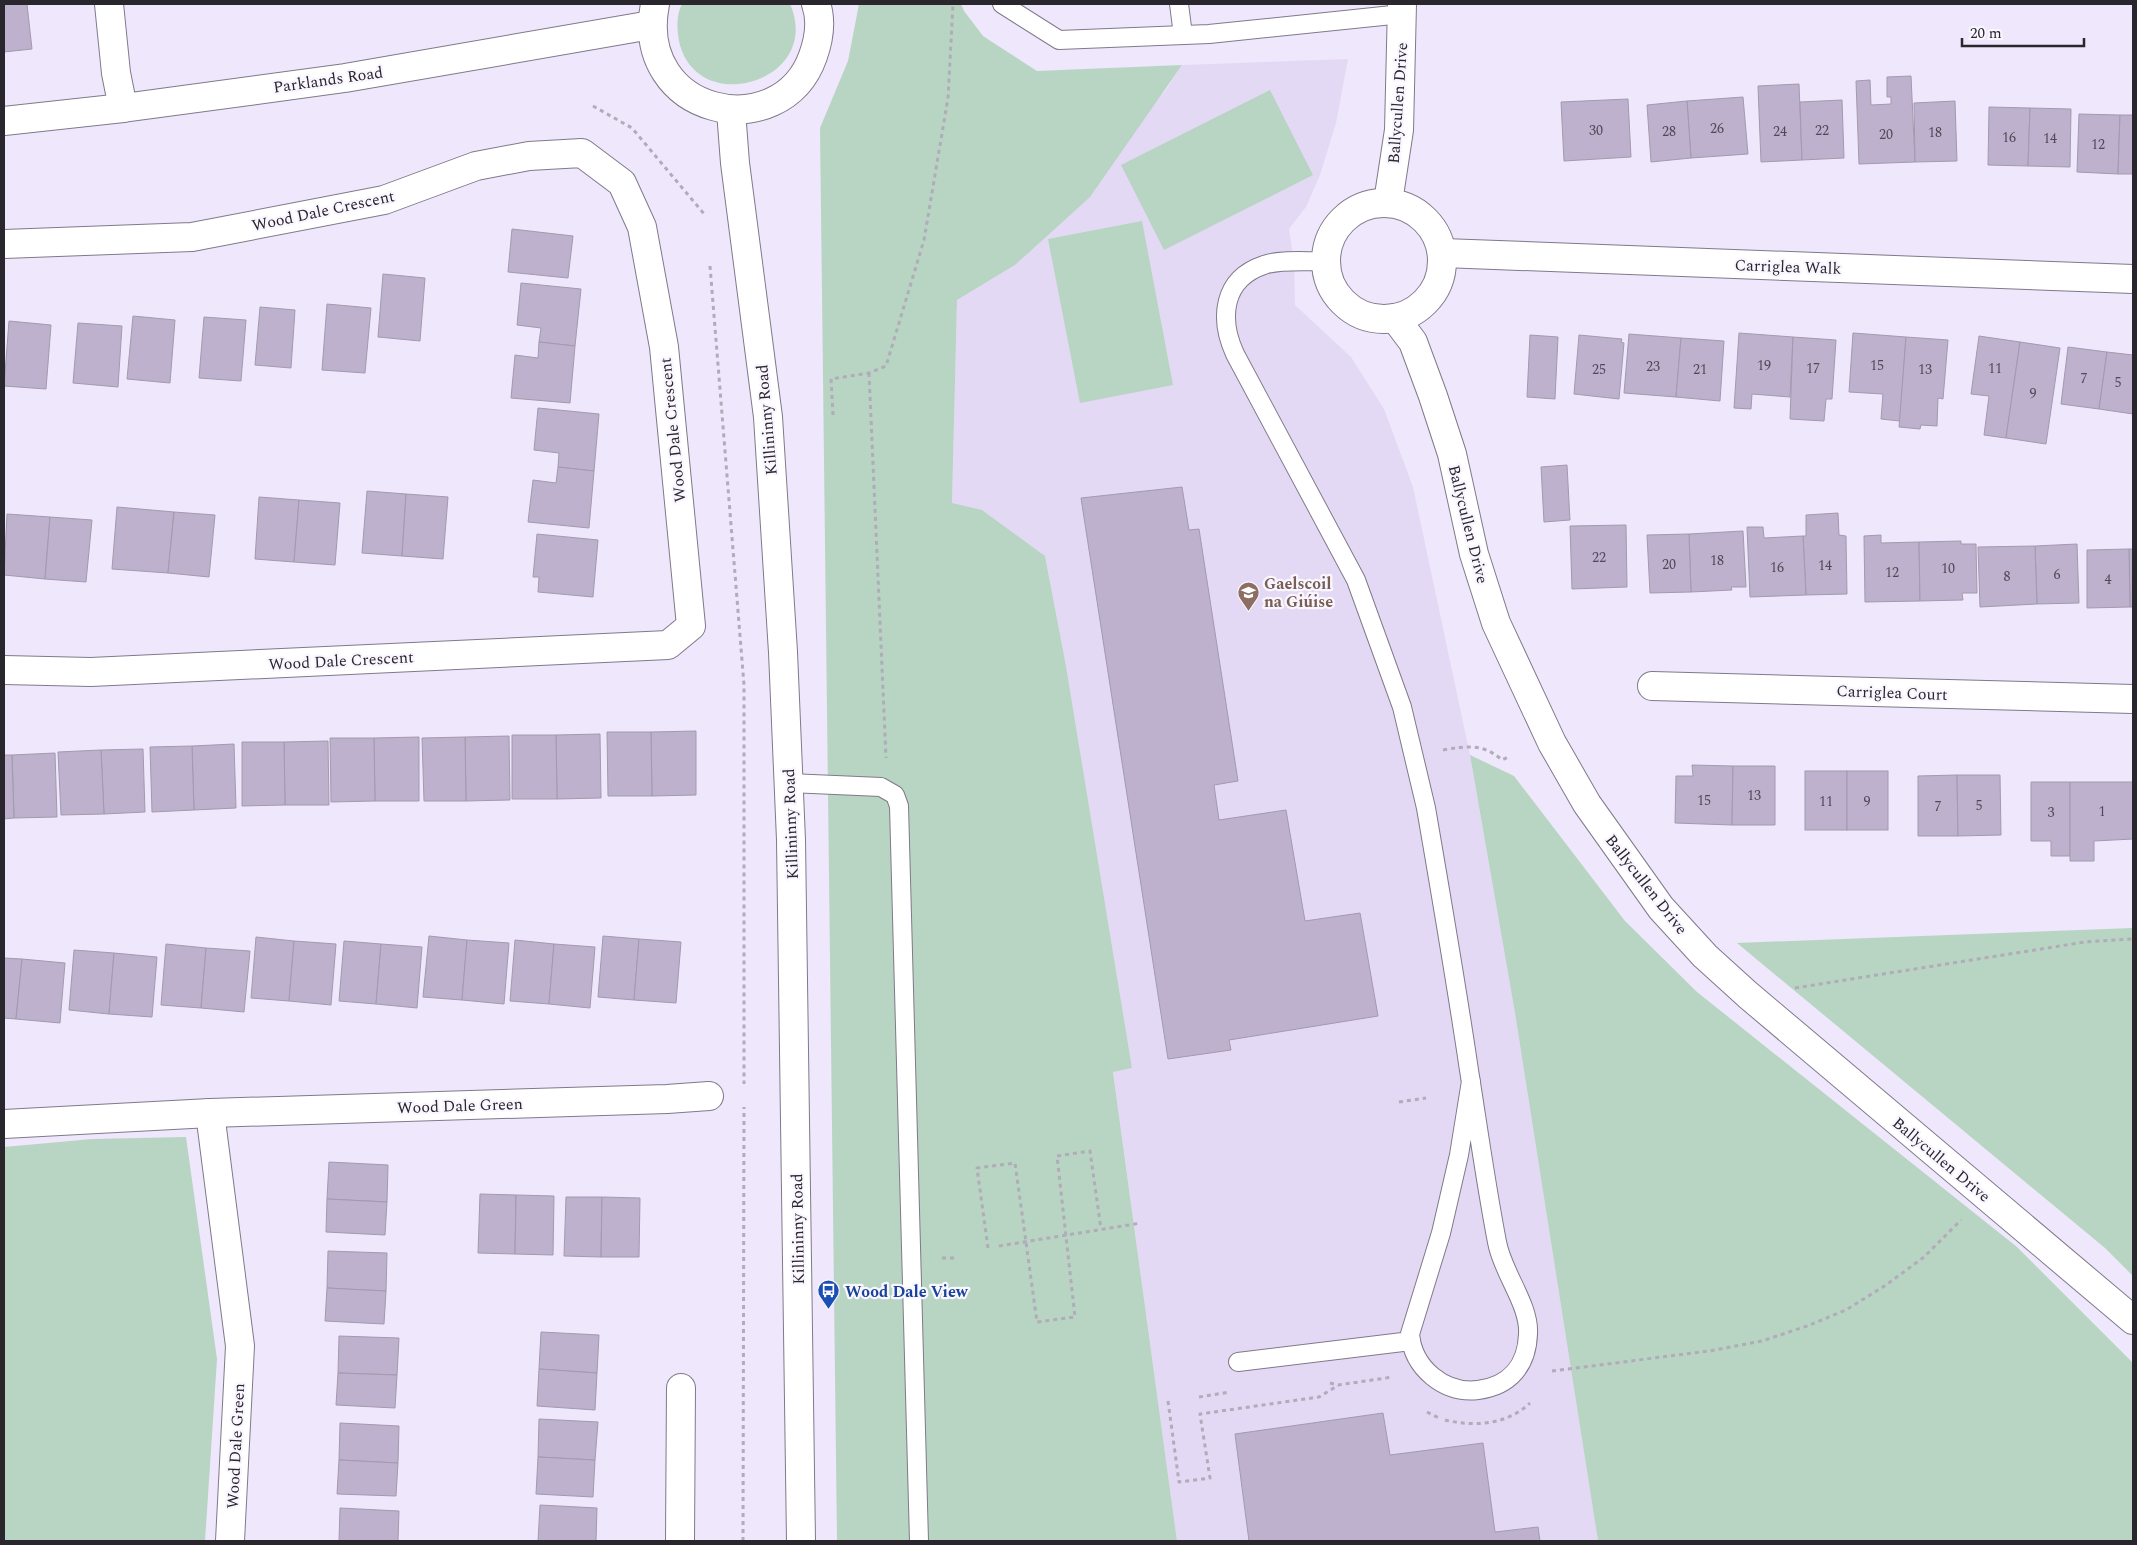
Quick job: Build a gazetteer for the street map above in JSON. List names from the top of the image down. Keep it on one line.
{"streets":{"street":["Parklands Road","Ballycullen Drive","Wood Dale Crescent","Carriglea Walk","Killininny Road","Carriglea Court","Wood Dale Green"]},"crossings":[["Ballycullen Drive","Carriglea Walk"]],"places":{"school or university":["Gaelscoil na Giúise"],"bus stop":["Wood Dale View"]},"house_numbers":["26","30","22","28","24","18","20","16","14","12","19","15","23","17","11","25","21","13","7","5","9","22","18","20","14","16","10","12","6","8","4","13","15","11","9","5","7","1","3"],"scale_bar":"20 m"}
